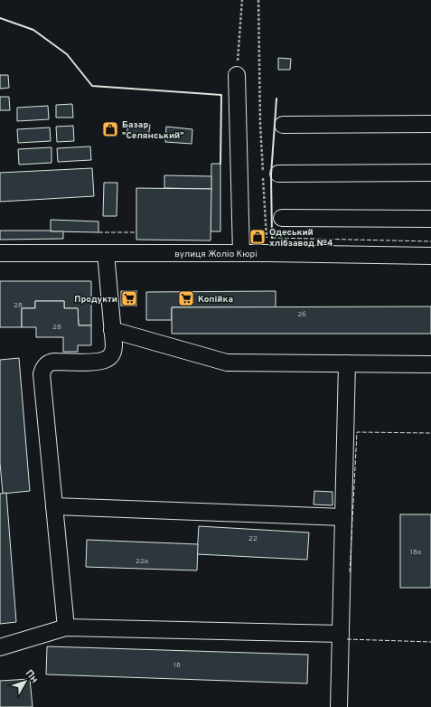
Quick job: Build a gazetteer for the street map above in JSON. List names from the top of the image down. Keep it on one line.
{"streets":{"street":["вулиця Жоліо Кюрі"]},"places":{"shop":["Базар \"Селянський\"","Одеський хлібзавод №4"],"supermarket":["Продукти","Копійка"]},"house_numbers":["28","26","28","22","18а","22а","18"],"north":"top right"}
